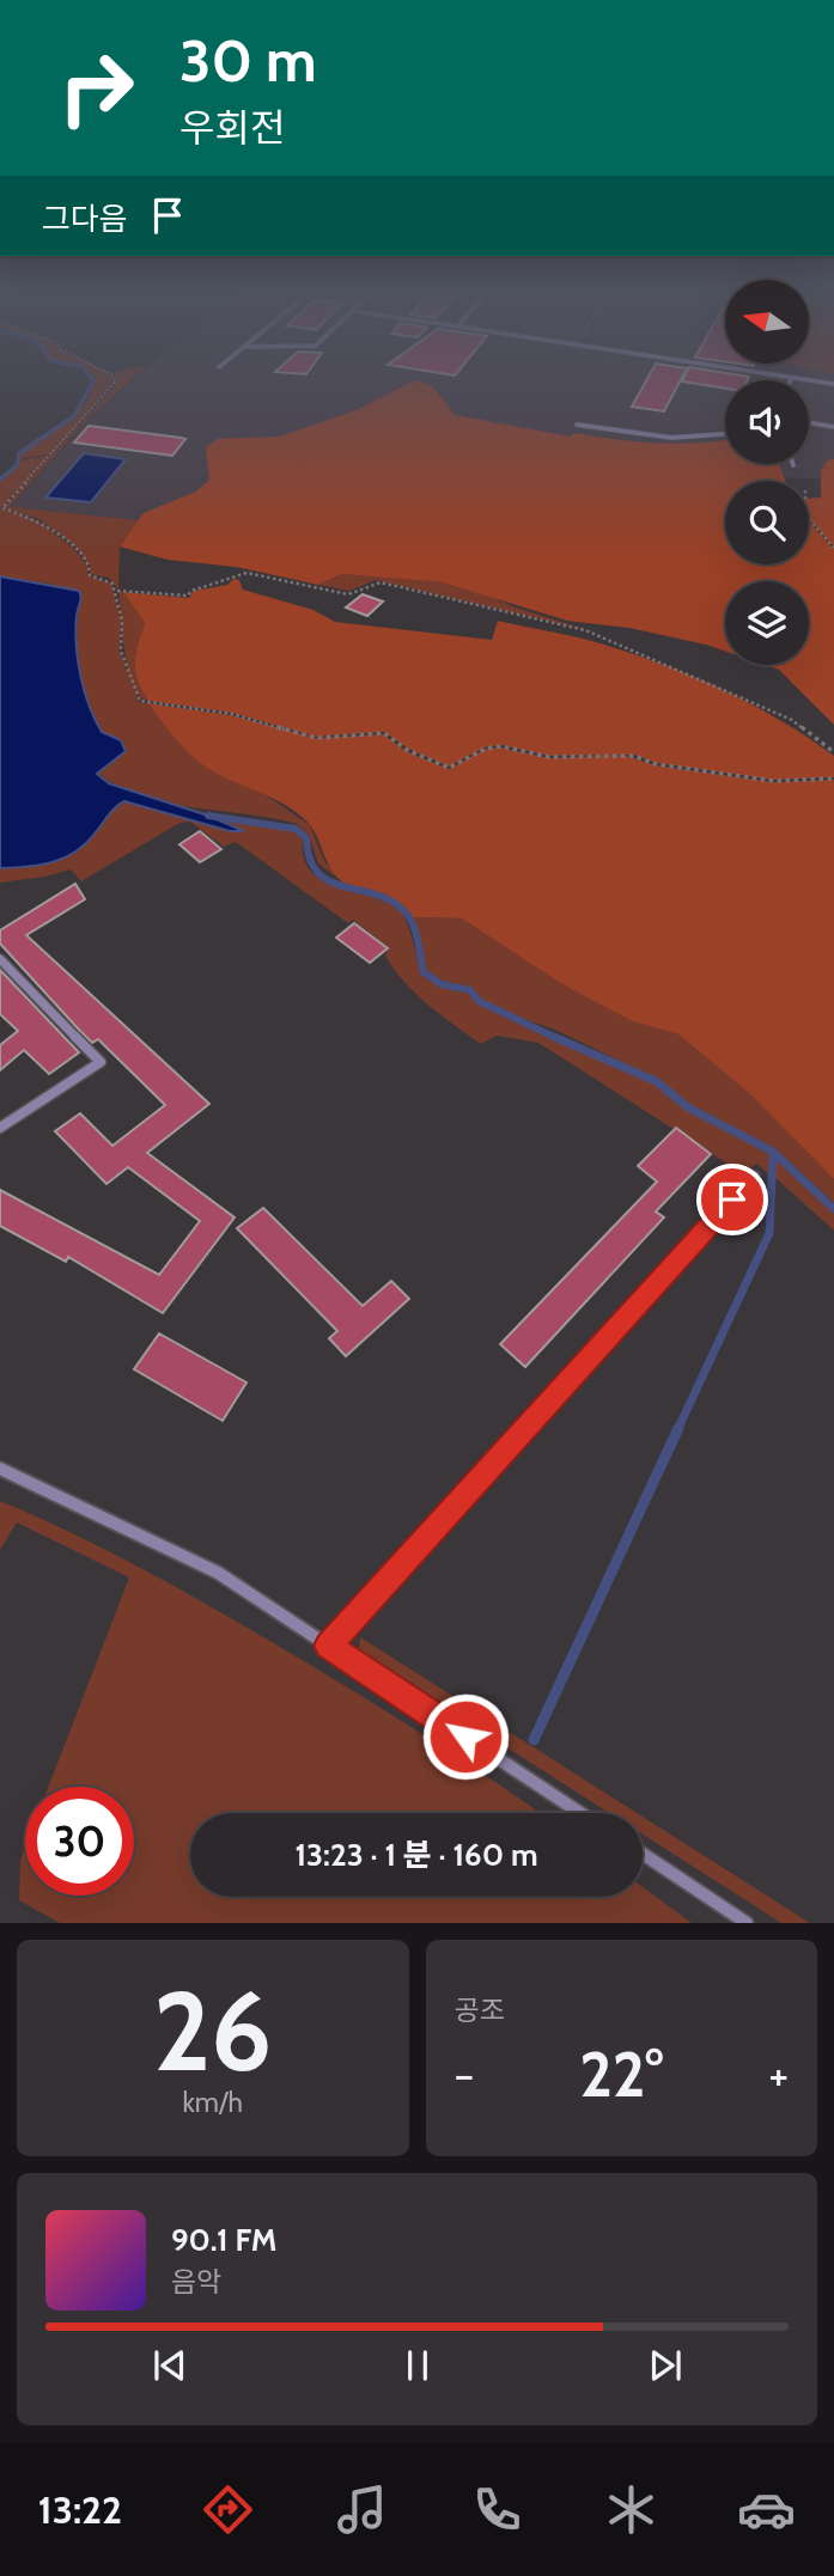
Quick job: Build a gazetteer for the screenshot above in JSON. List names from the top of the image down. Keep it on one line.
{"north":"left","page":{"turn":["30 m","우회전"],"then":"그다음","limit":"30","trip":"13:23 · 1 분 · 160 m","tile":[["26","km/h"],"공조"],"heat":["−","22°","+"],"song":["90.1 FM","음악"],"tabs":"13:22"}}
